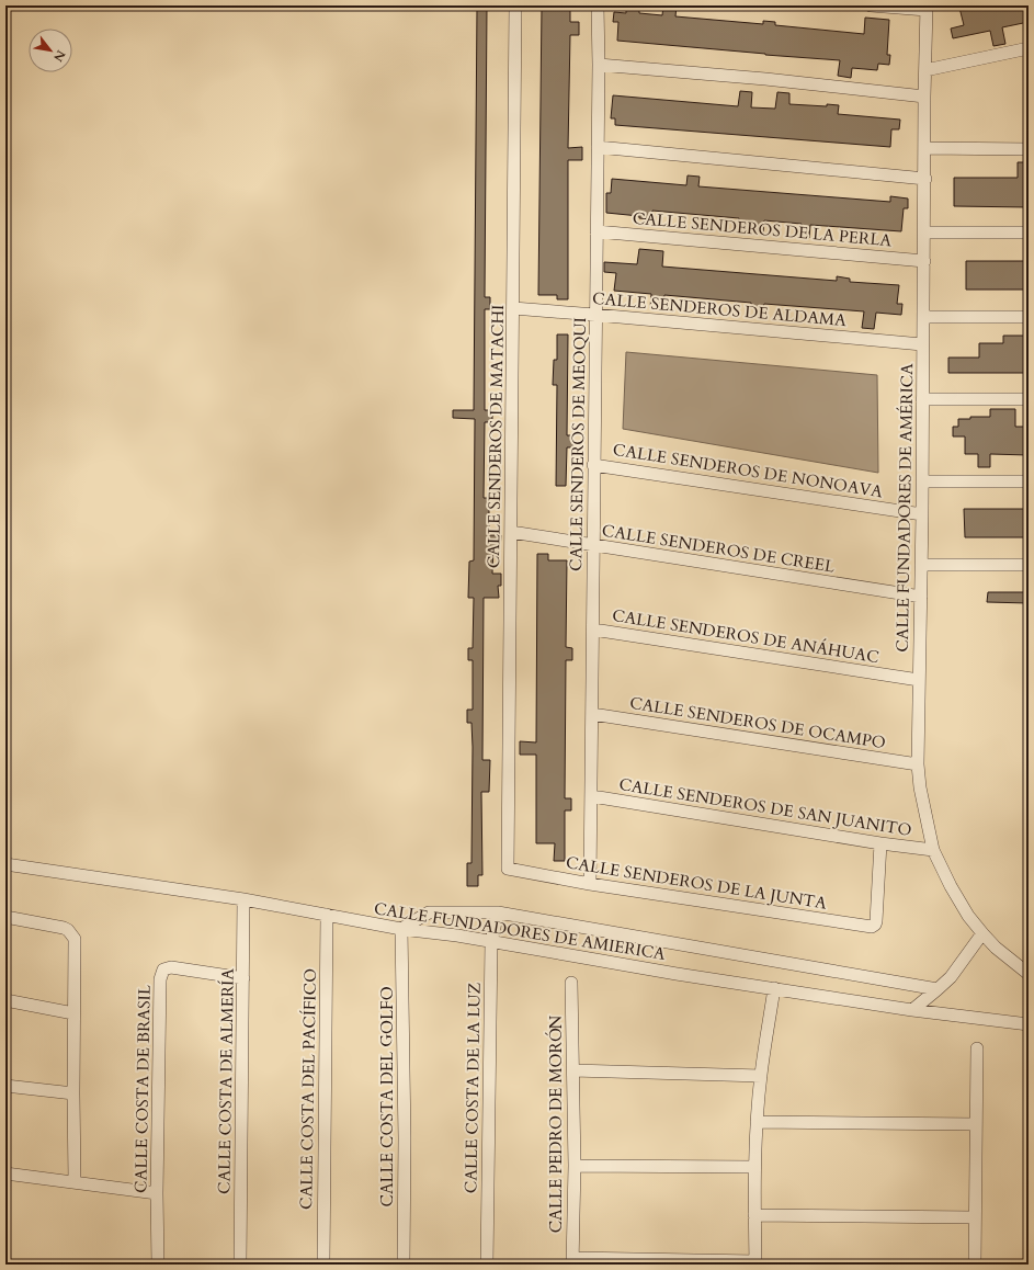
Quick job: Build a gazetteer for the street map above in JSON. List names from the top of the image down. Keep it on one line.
{"streets":{"street":["CALLE SENDEROS DE LA PERLA","CALLE SENDEROS DE ALDAMA","CALLE SENDEROS DE MATACHI","CALLE SENDEROS DE MEOQUI","CALLE SENDEROS DE NONOAVA","CALLE FUNDADORES DE AMÉRICA","CALLE SENDEROS DE CREEL","CALLE SENDEROS DE ANÁHUAC","CALLE SENDEROS DE OCAMPO","CALLE SENDEROS DE SAN JUANITO","CALLE SENDEROS DE LA JUNTA","CALLE FUNDADORES DE AMIERICA","CALLE COSTA DE ALMERÍA","CALLE COSTA DE LA LUZ","CALLE COSTA DE BRASIL","CALLE COSTA DEL PACÍFICO","CALLE COSTA DEL GOLFO","CALLE PEDRO DE MORÓN"]},"crossings":[["CALLE SENDEROS DE LA PERLA","CALLE SENDEROS DE MEOQUI"],["CALLE SENDEROS DE LA PERLA","CALLE FUNDADORES DE AMÉRICA"],["CALLE SENDEROS DE ALDAMA","CALLE SENDEROS DE MATACHI"],["CALLE SENDEROS DE ALDAMA","CALLE SENDEROS DE MEOQUI"],["CALLE SENDEROS DE ALDAMA","CALLE FUNDADORES DE AMÉRICA"],["CALLE SENDEROS DE MATACHI","CALLE SENDEROS DE CREEL"],["CALLE SENDEROS DE MATACHI","CALLE SENDEROS DE LA JUNTA"],["CALLE SENDEROS DE MEOQUI","CALLE SENDEROS DE NONOAVA"],["CALLE SENDEROS DE MEOQUI","CALLE SENDEROS DE CREEL"],["CALLE SENDEROS DE MEOQUI","CALLE SENDEROS DE ANÁHUAC"],["CALLE SENDEROS DE MEOQUI","CALLE SENDEROS DE OCAMPO"],["CALLE SENDEROS DE MEOQUI","CALLE SENDEROS DE SAN JUANITO"],["CALLE SENDEROS DE MEOQUI","CALLE SENDEROS DE LA JUNTA"],["CALLE SENDEROS DE NONOAVA","CALLE FUNDADORES DE AMÉRICA"],["CALLE FUNDADORES DE AMÉRICA","CALLE SENDEROS DE CREEL"],["CALLE FUNDADORES DE AMÉRICA","CALLE SENDEROS DE ANÁHUAC"],["CALLE FUNDADORES DE AMÉRICA","CALLE SENDEROS DE OCAMPO"],["CALLE FUNDADORES DE AMÉRICA","CALLE SENDEROS DE SAN JUANITO"],["CALLE SENDEROS DE SAN JUANITO","CALLE SENDEROS DE LA JUNTA"],["CALLE FUNDADORES DE AMIERICA","CALLE COSTA DE ALMERÍA"],["CALLE FUNDADORES DE AMIERICA","CALLE COSTA DE LA LUZ"],["CALLE FUNDADORES DE AMIERICA","CALLE COSTA DEL PACÍFICO"],["CALLE FUNDADORES DE AMIERICA","CALLE COSTA DEL GOLFO"],["CALLE COSTA DE ALMERÍA","CALLE COSTA DE BRASIL"]],"north":"bottom right"}
